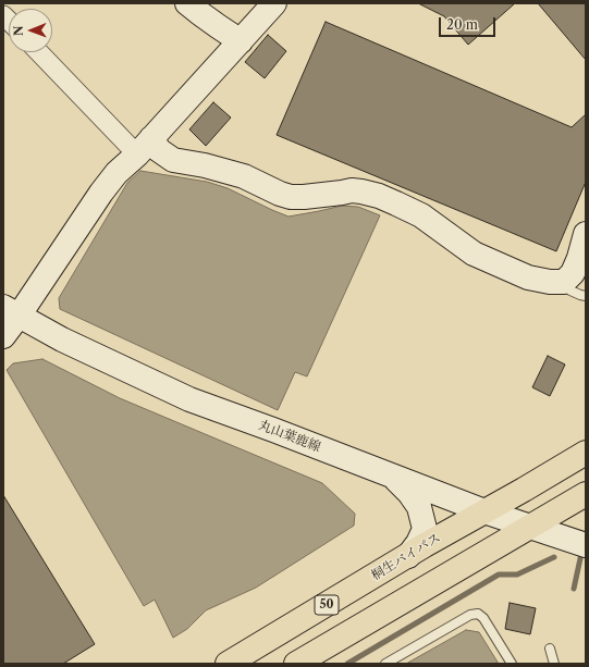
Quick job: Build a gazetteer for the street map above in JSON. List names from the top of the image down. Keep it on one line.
{"streets":{"highway":["桐生バイパス","50"],"street":["丸山葉鹿線"]},"crossings":[["丸山葉鹿線","桐生バイパス"]],"scale_bar":"20 m","north":"left"}
